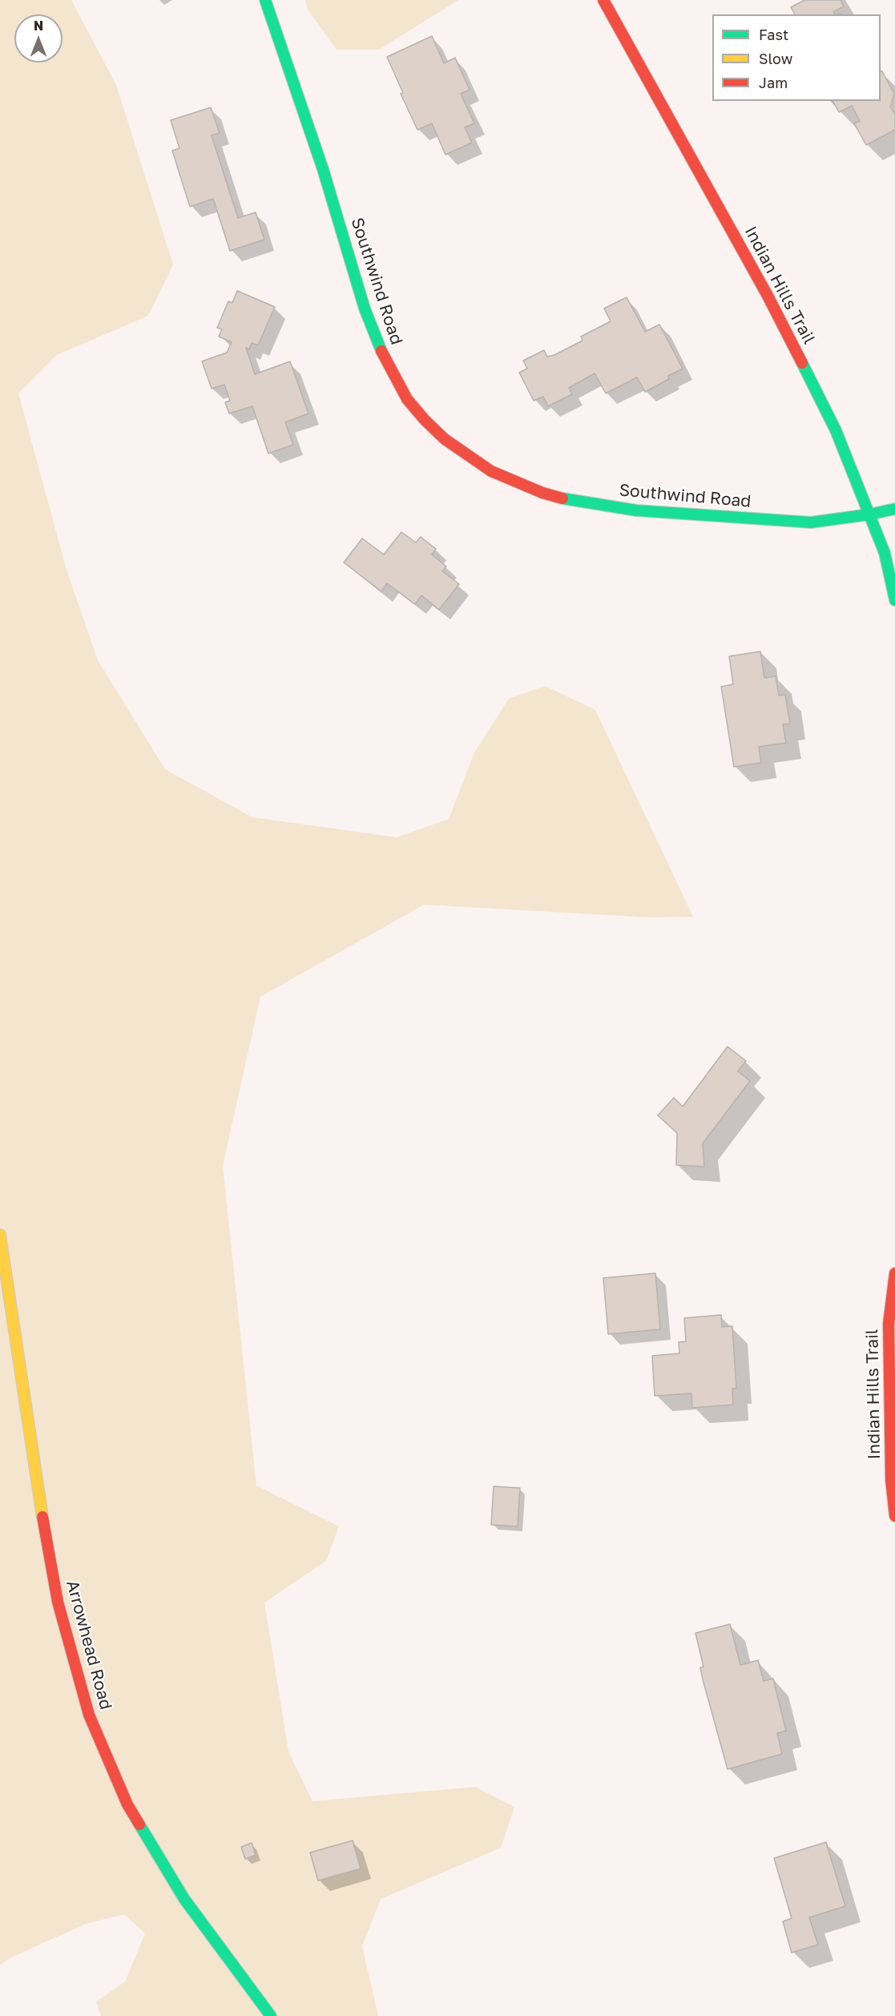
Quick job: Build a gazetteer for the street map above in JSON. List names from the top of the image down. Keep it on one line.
{"streets":{"street":["Southwind Road","Indian Hills Trail","Arrowhead Road"]},"crossings":[["Southwind Road","Indian Hills Trail"]],"legend":["Fast","Slow","Jam"],"north":"top"}
